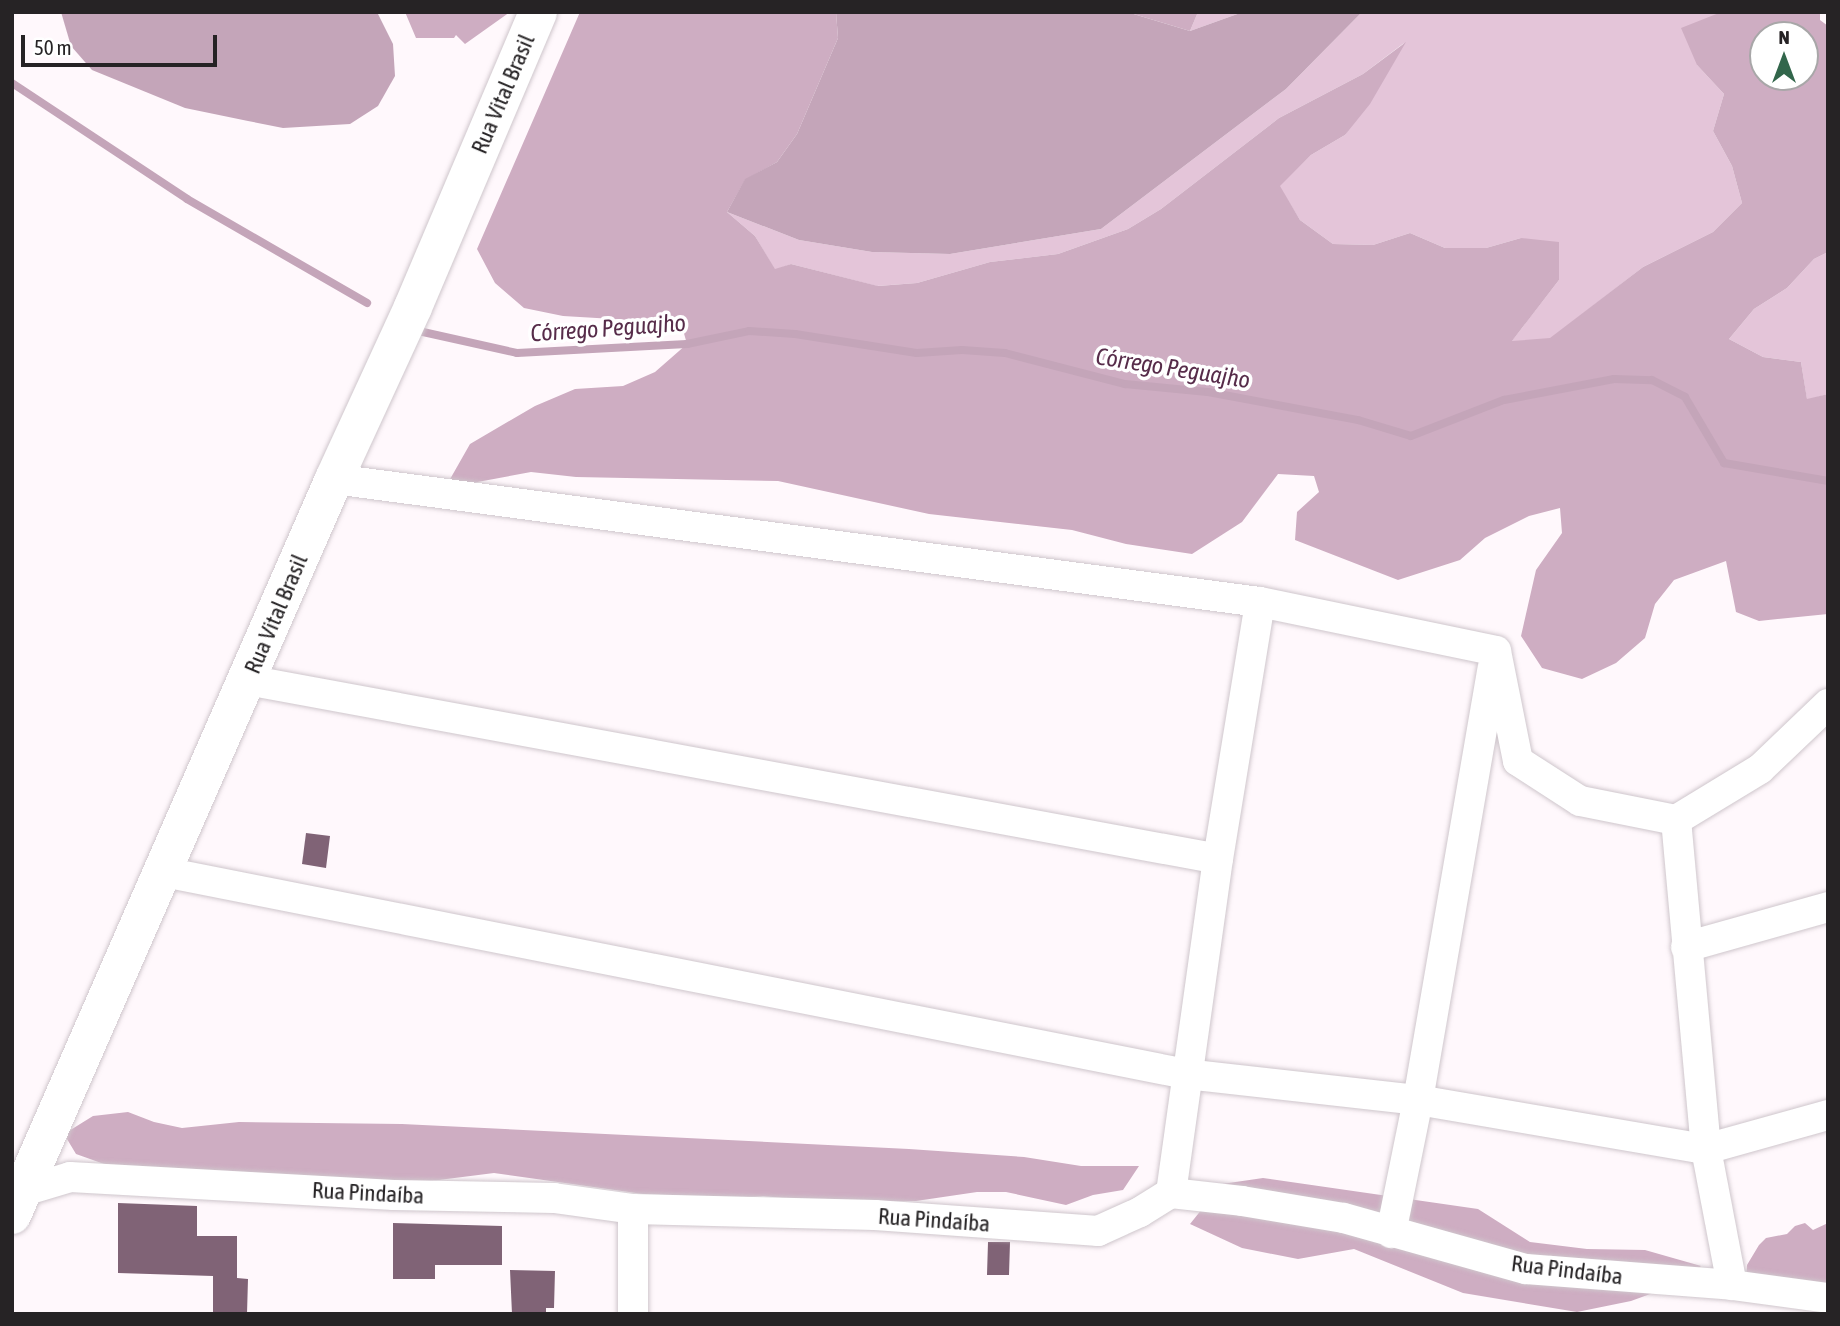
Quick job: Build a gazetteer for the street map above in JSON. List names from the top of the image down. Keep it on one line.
{"streets":{"main road":["Rua Vital Brasil"],"street":["Rua Pindaíba"]},"crossings":[["Rua Vital Brasil","Rua Pindaíba"]],"water":["Córrego Peguajho"],"scale_bar":"50 m","north":"top"}
